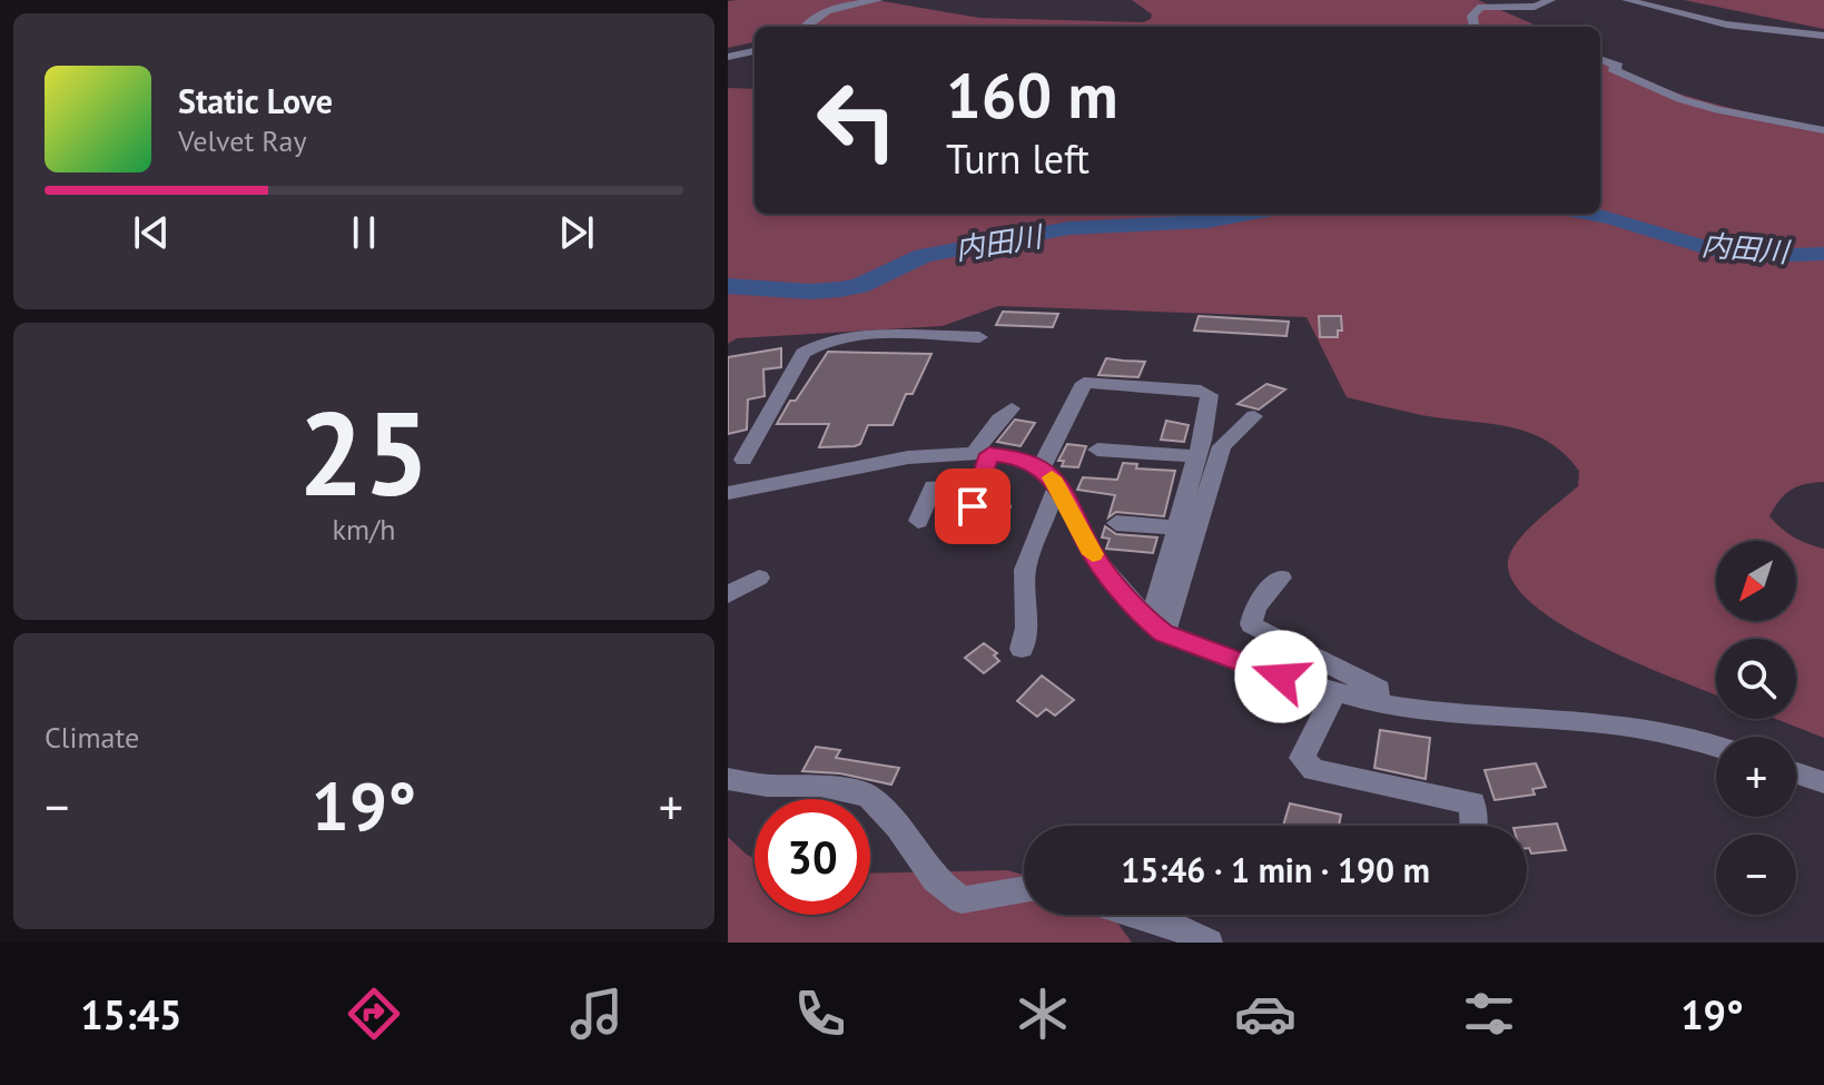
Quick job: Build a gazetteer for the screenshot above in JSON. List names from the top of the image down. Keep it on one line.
{"water":["内田川"],"north":"bottom left","page":{"turn":["160 m","Turn left"],"song":["Static Love","Velvet Ray"],"tile":[["25","km/h"],"Climate"],"map_buttons":["+","−"],"heat":["−","19°","+"],"limit":"30","trip":"15:46 · 1 min · 190 m","tabs":["15:45","19°"]}}
